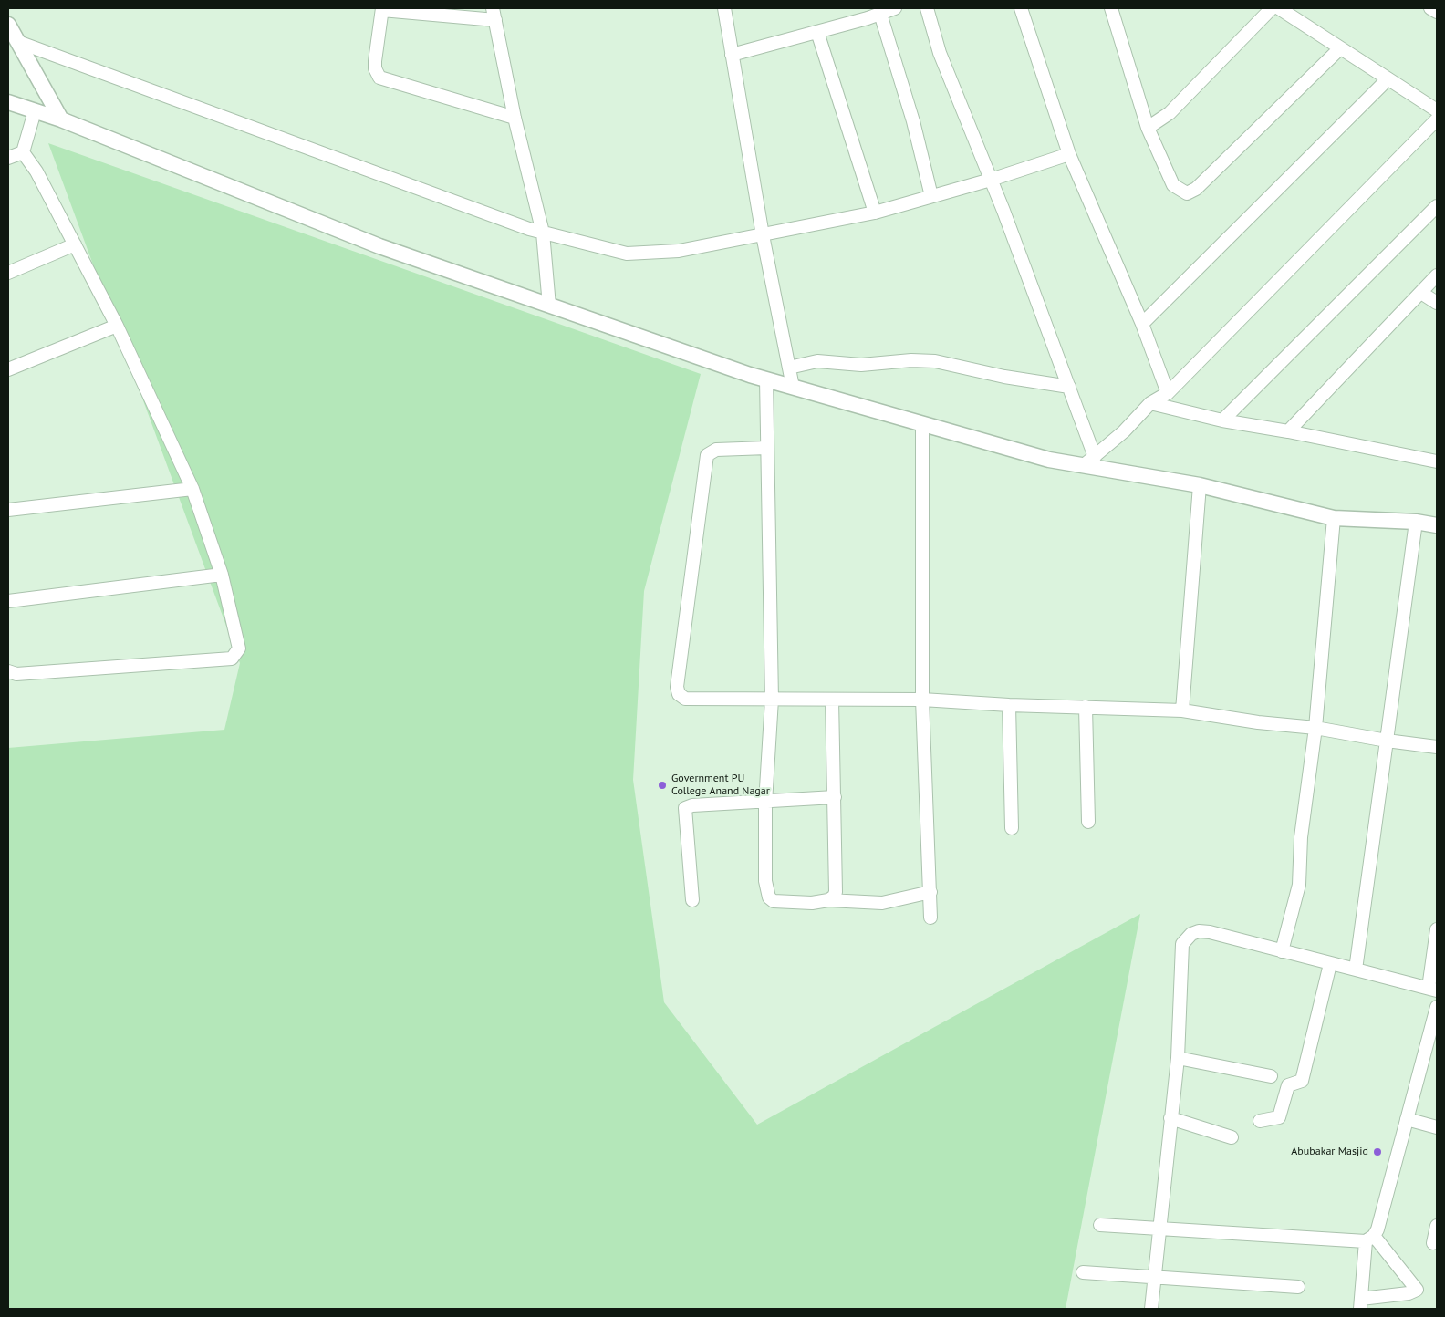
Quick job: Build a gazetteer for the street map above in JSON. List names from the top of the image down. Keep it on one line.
{"places":["Government PU College Anand Nagar","Abubakar Masjid"]}
